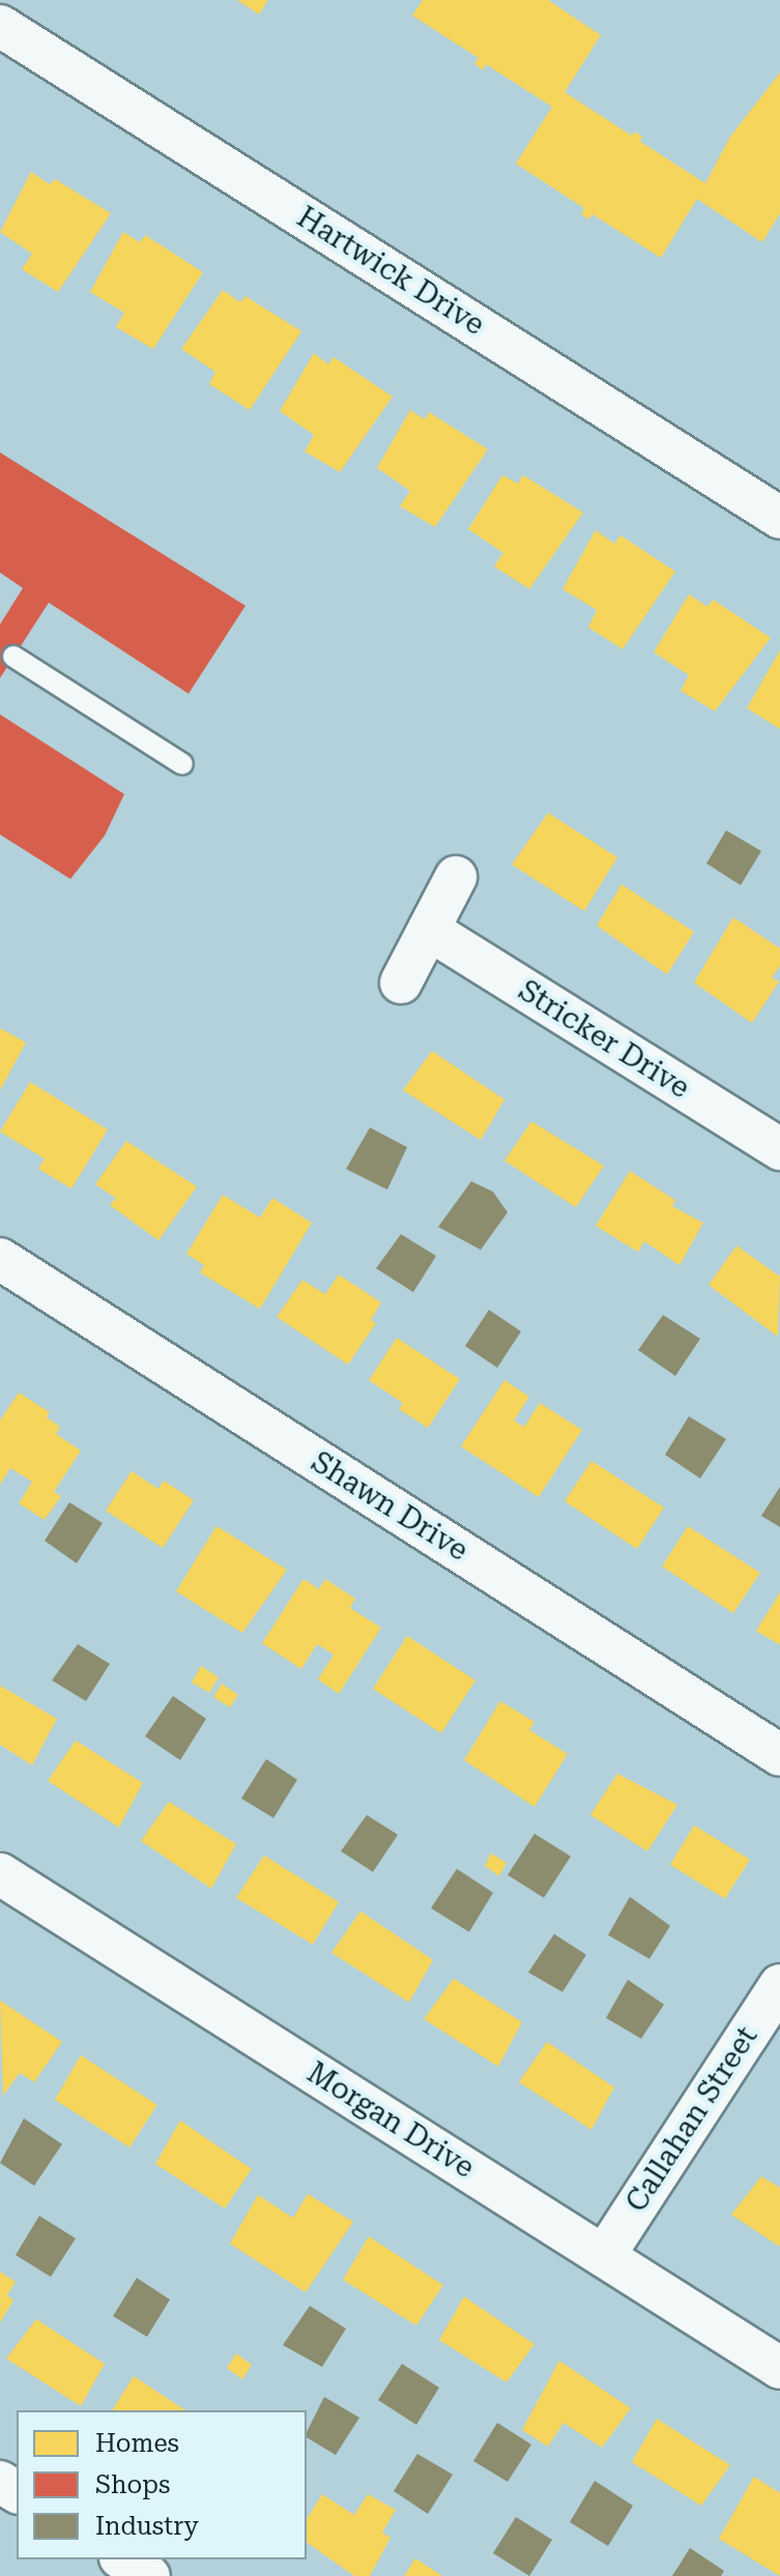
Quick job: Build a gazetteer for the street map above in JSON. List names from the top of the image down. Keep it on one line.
{"streets":{"street":["Hartwick Drive","Stricker Drive","Shawn Drive","Callahan Street","Morgan Drive"]},"crossings":[["Callahan Street","Morgan Drive"]],"legend":["Homes","Shops","Industry"]}
